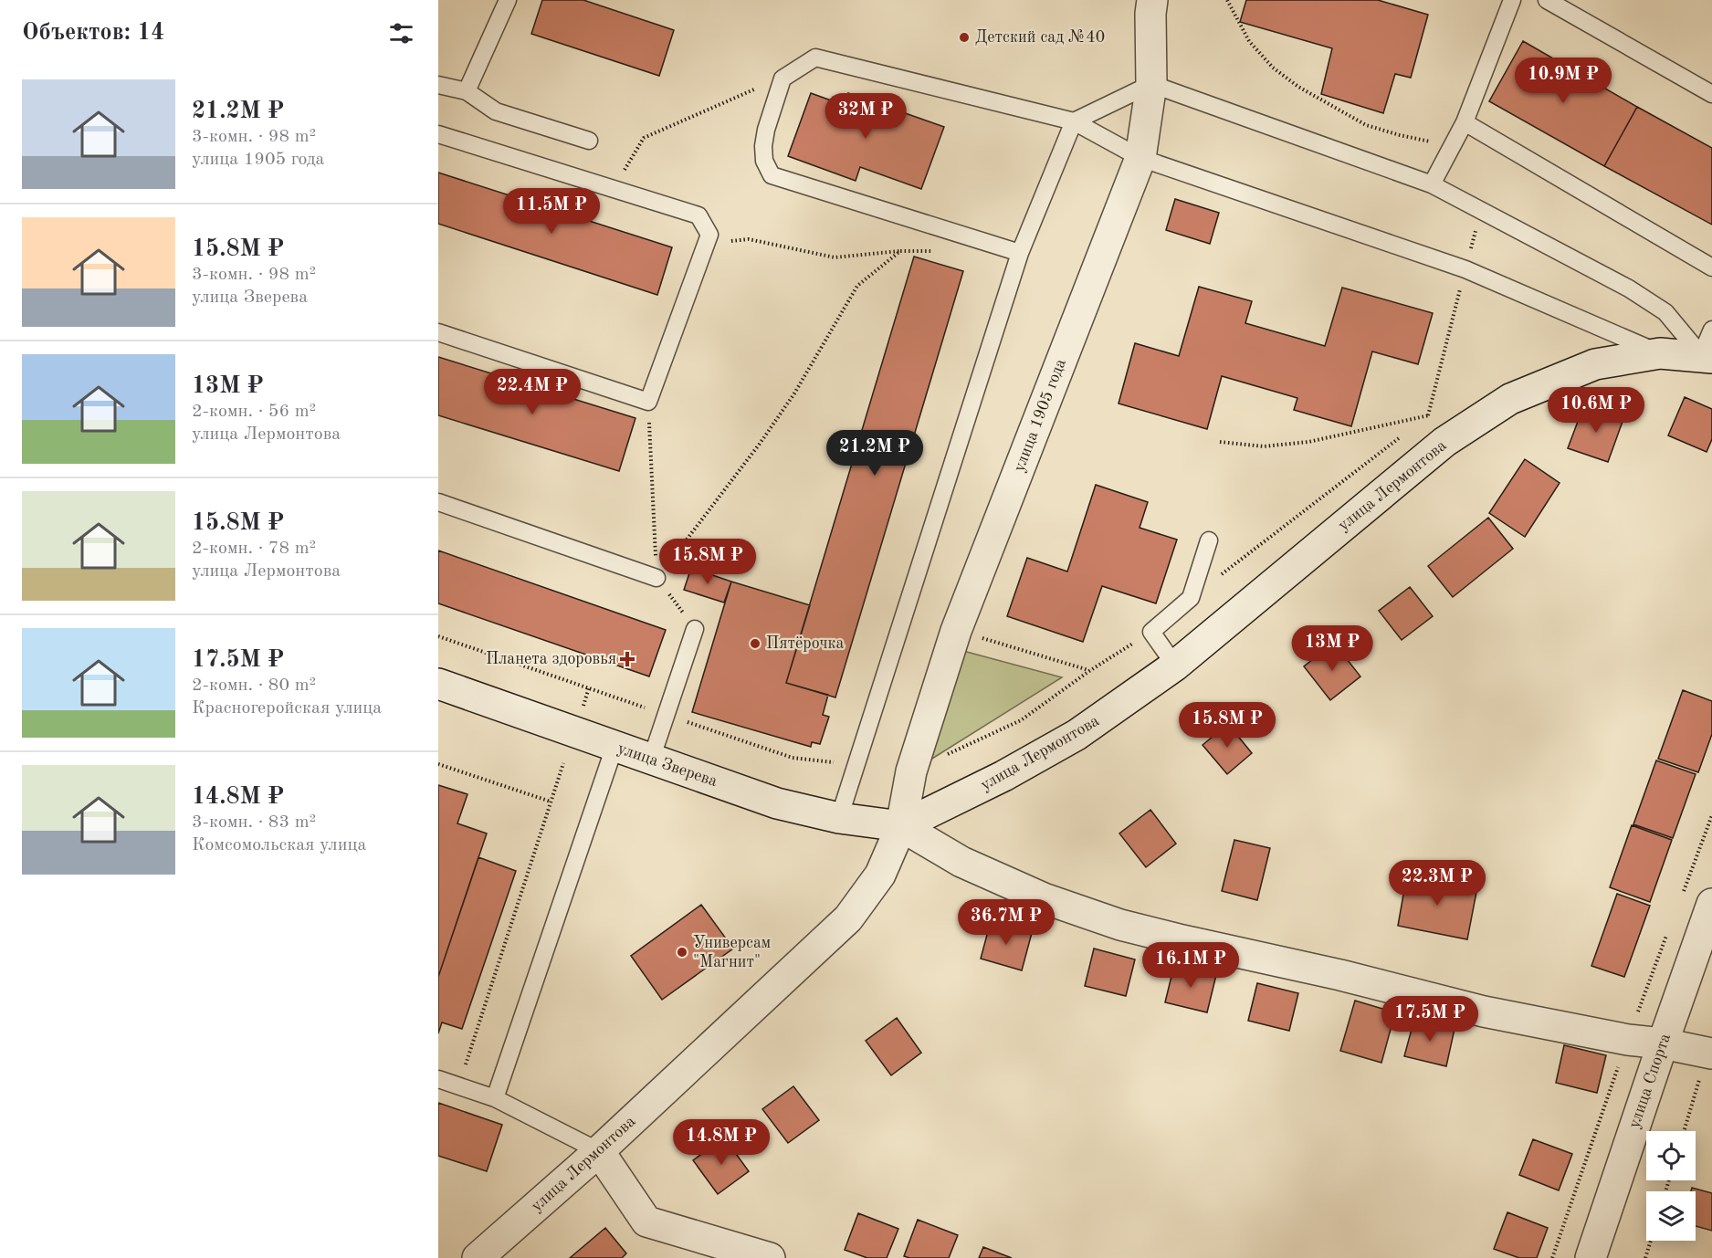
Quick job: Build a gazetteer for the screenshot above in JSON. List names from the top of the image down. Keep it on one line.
{"streets":{"street":["улица 1905 года","улица Лермонтова","улица Зверева","улица Спорта"]},"crossings":[["улица 1905 года","улица Лермонтова"],["улица 1905 года","улица Зверева"],["улица Лермонтова","улица Зверева"]],"places":{"other":["Детский сад №40","Пятёрочка","Универсам \"Магнит\""],"health":["Планета здоровья"]},"page":{"heading":"Объектов: 14","price":["10.9M ₽","32M ₽","11.5M ₽","22.4M ₽","10.6M ₽","21.2M ₽","15.8M ₽","13M ₽","15.8M ₽","22.3M ₽","36.7M ₽","16.1M ₽","17.5M ₽","14.8M ₽"],"list":[{"name":"21.2M ₽","note":"3-комн. · 98 m² · улица 1905 года"},{"name":"15.8M ₽","note":"3-комн. · 98 m² · улица Зверева"},{"name":"13M ₽","note":"2-комн. · 56 m² · улица Лермонтова"},{"name":"15.8M ₽","note":"2-комн. · 78 m² · улица Лермонтова"},{"name":"17.5M ₽","note":"2-комн. · 80 m² · Красногеройская улица"},{"name":"14.8M ₽","note":"3-комн. · 83 m² · Комсомольская улица"}]}}
